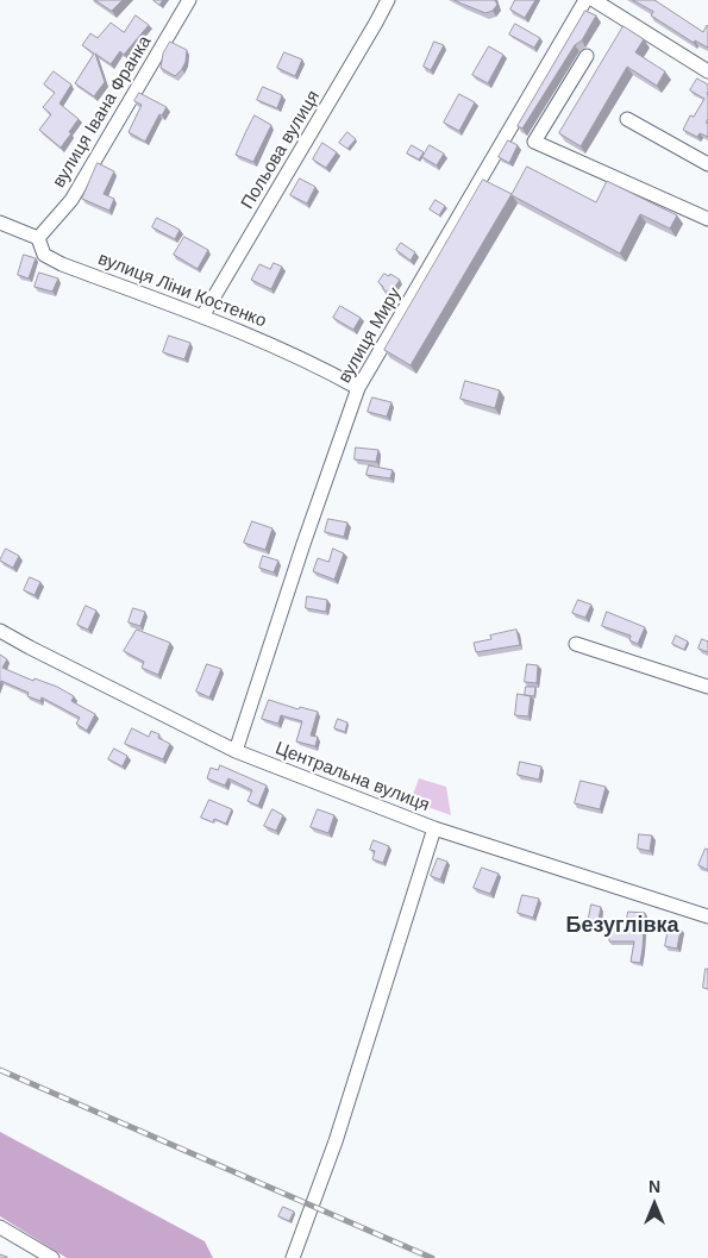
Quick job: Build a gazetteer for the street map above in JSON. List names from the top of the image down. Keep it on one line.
{"streets":{"street":["вулиця Івана Франка","Польова вулиця","вулиця Ліни Костенко","вулиця Миру","Центральна вулиця"]},"crossings":[["вулиця Івана Франка","вулиця Ліни Костенко"],["Польова вулиця","вулиця Ліни Костенко"],["вулиця Ліни Костенко","вулиця Миру"],["вулиця Миру","Центральна вулиця"]],"districts":["Безуглівка"],"north":"top"}
